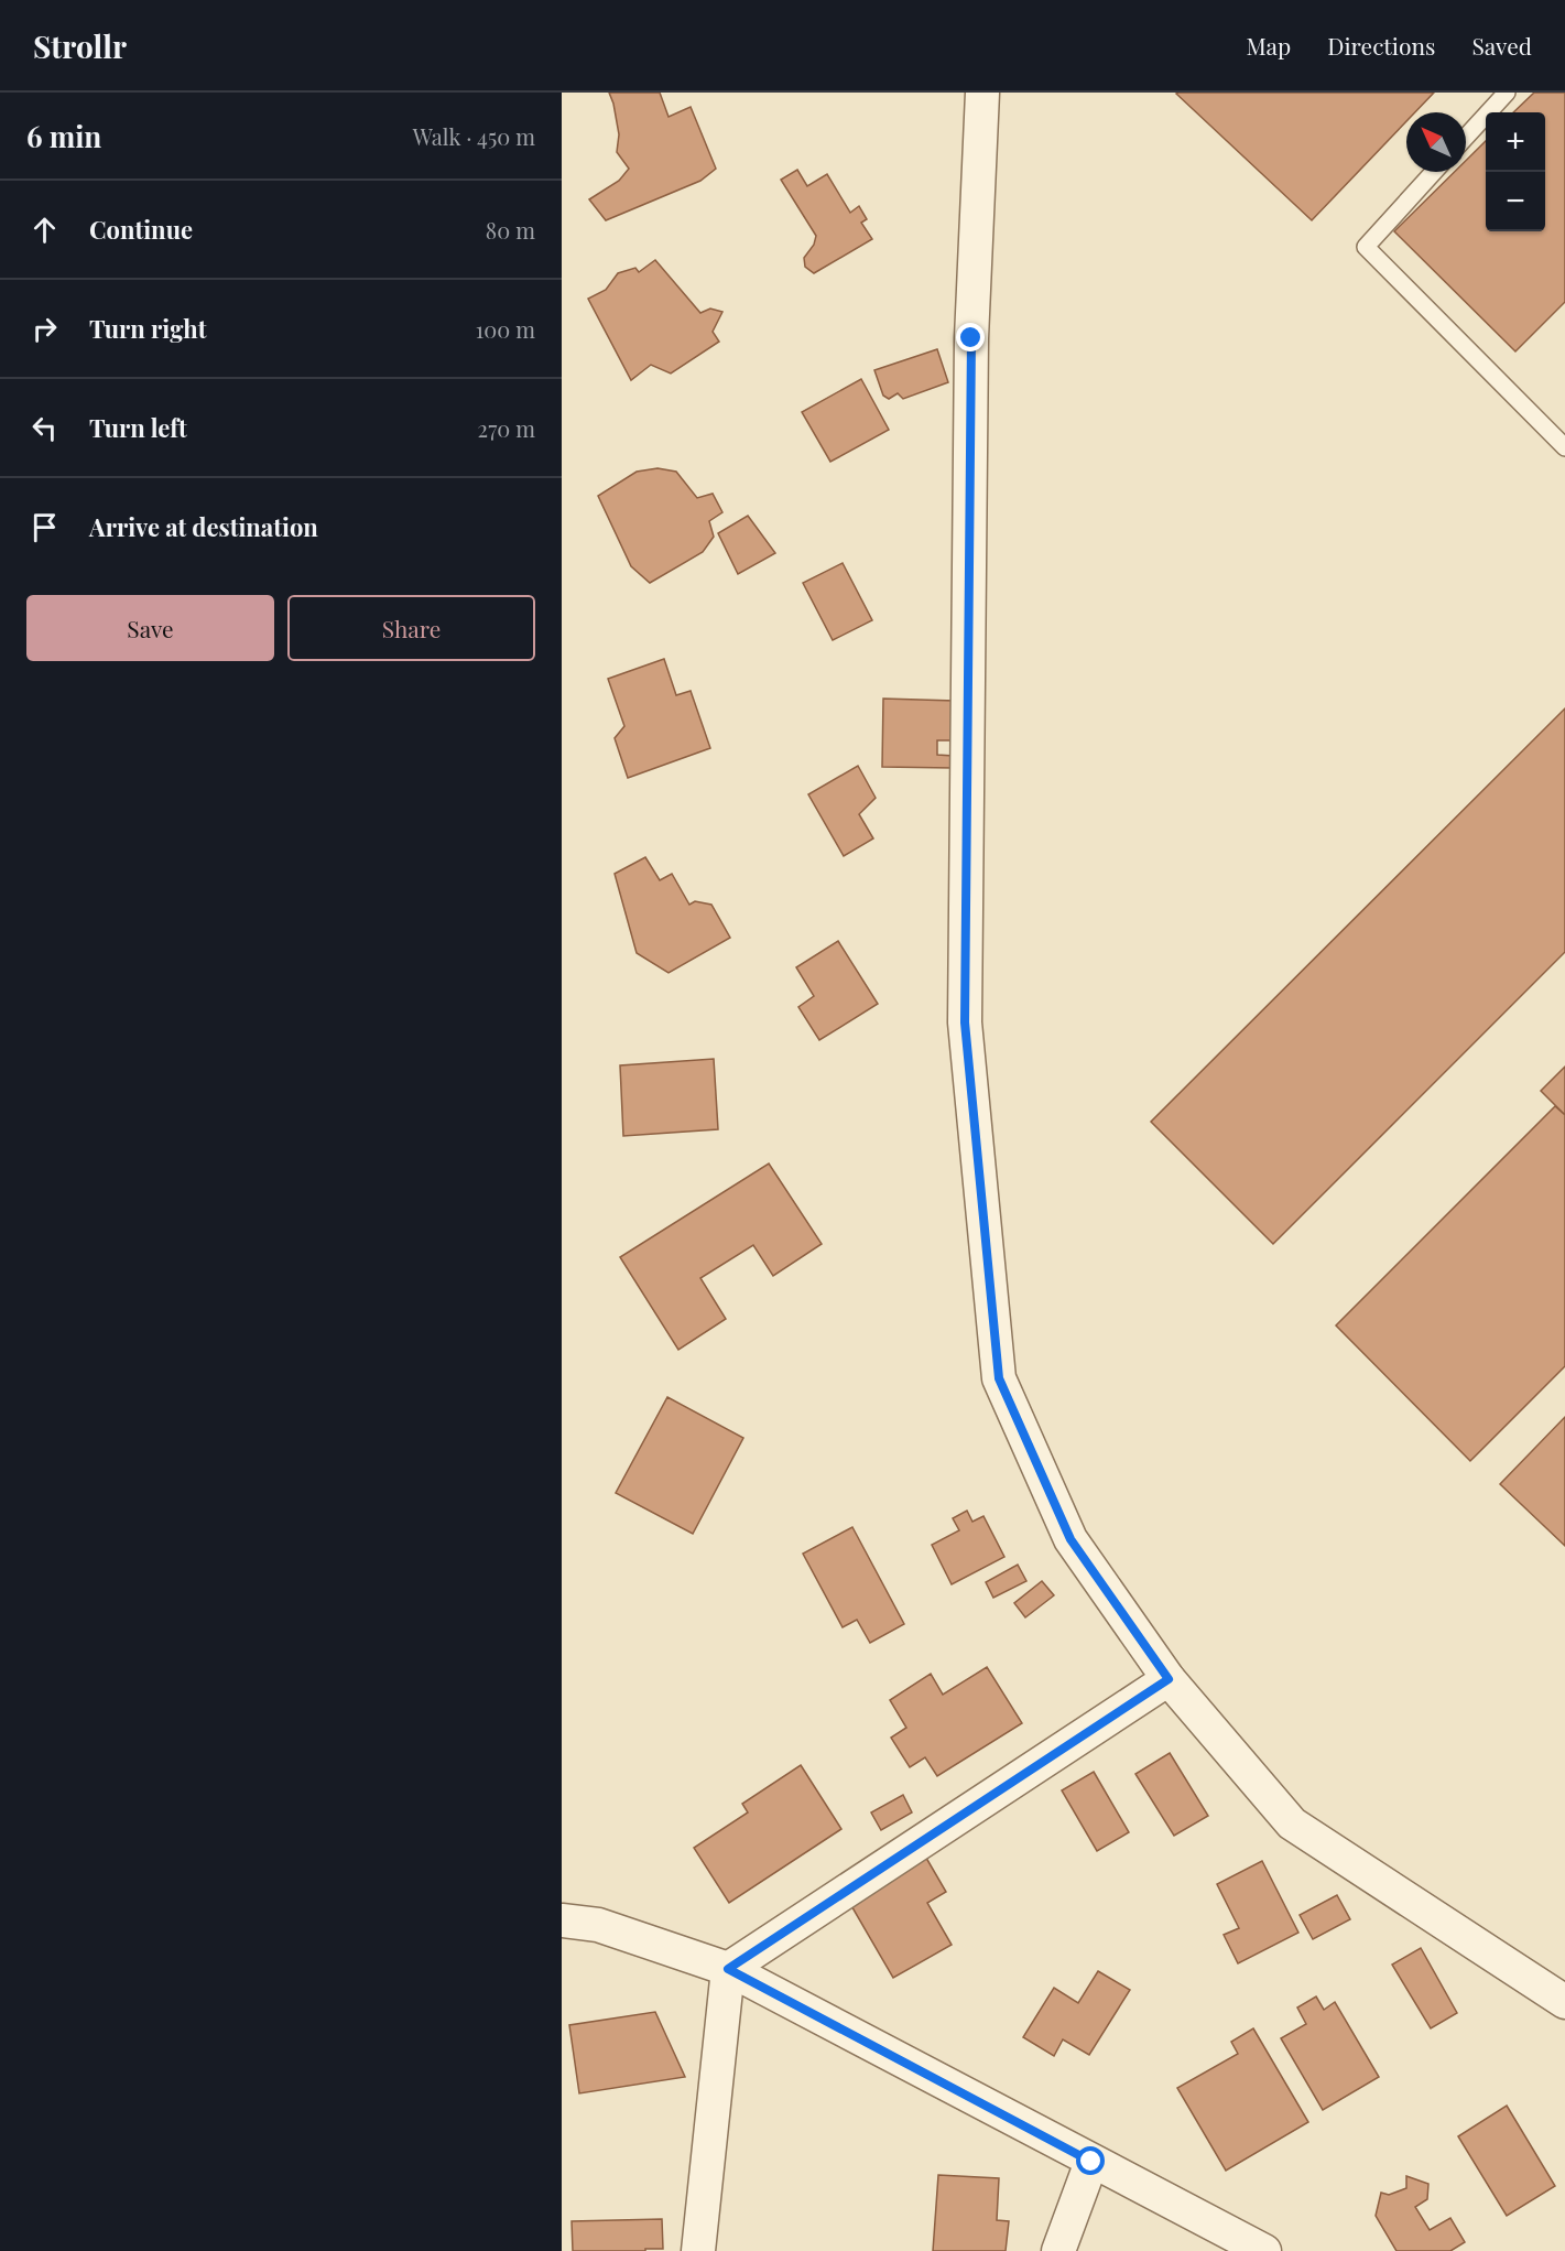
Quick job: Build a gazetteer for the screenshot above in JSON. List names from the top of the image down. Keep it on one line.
{"north":"top left","page":{"header":"Strollr","nav":["Map","Directions","Saved"],"heading":["6 min","Walk · 450 m"],"map_buttons":["+","−"],"list":[["Continue","80 m"],["Turn right","100 m"],["Turn left","270 m"],"Arrive at destination"],"buttons":["Save","Share"]}}
